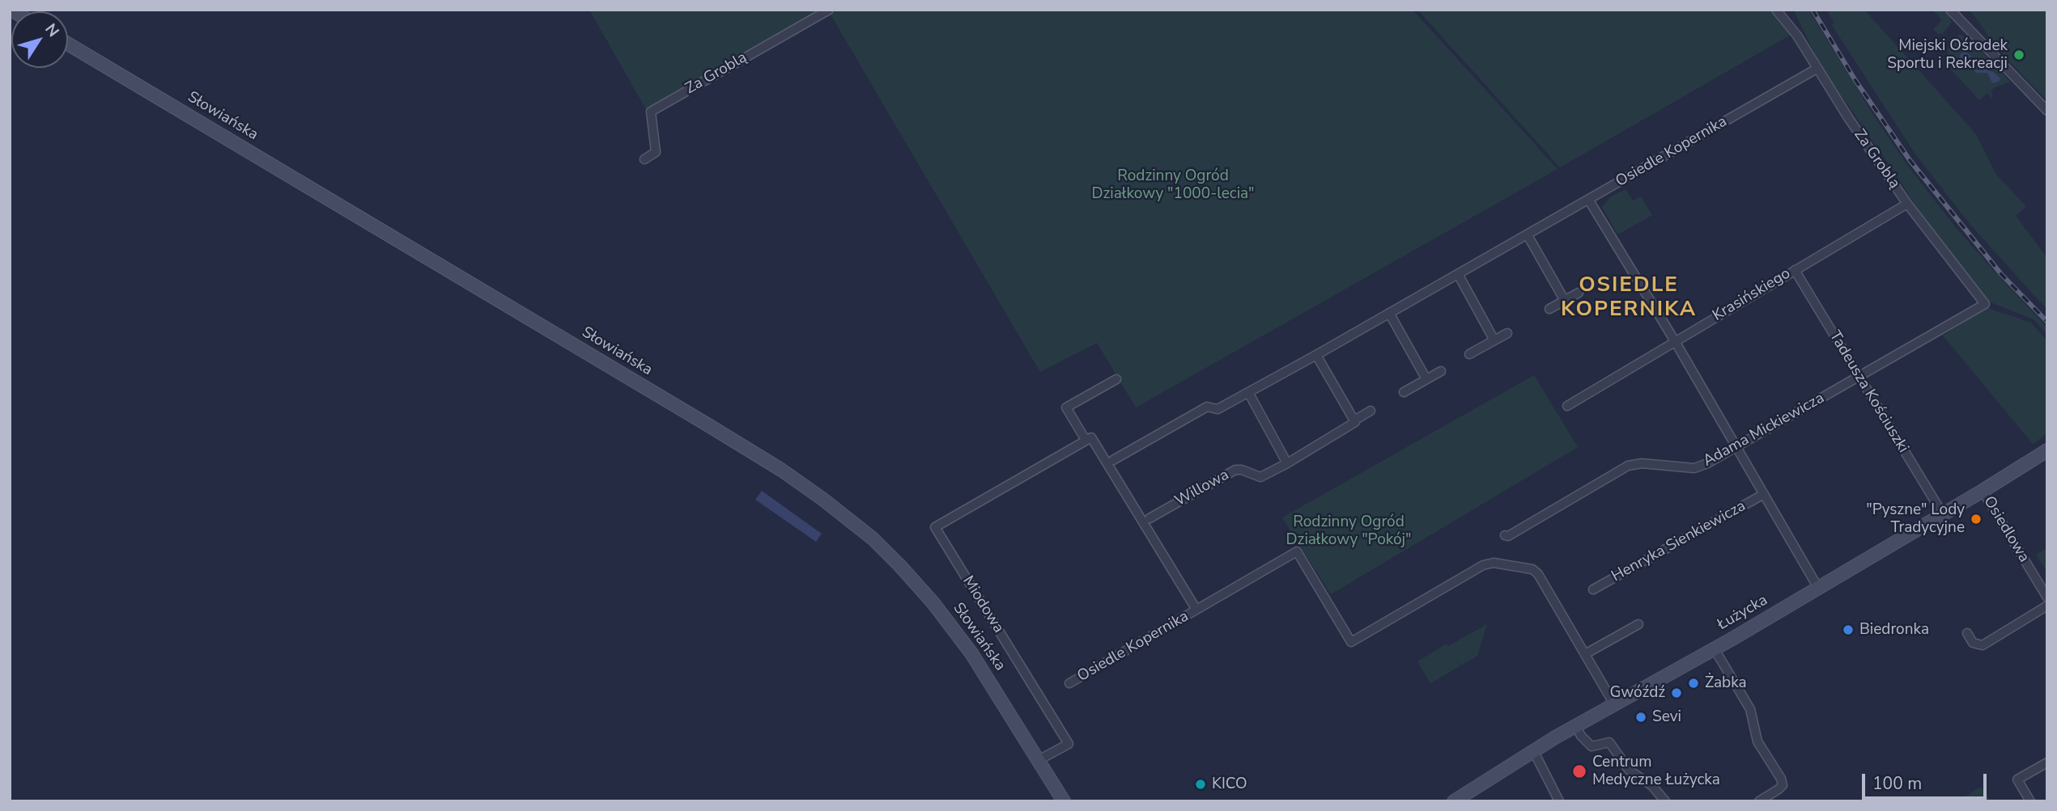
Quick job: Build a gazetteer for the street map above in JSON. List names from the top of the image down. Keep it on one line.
{"streets":{"street":["Za Groblą","Słowiańska","Osiedle Kopernika","Krasińskiego","Tadeusza Kościuszki","Adama Mickiewicza","Willowa","Osiedlowa","Henryka Sienkiewicza","Miodowa","Łużycka"]},"crossings":[["Za Groblą","Osiedle Kopernika"],["Za Groblą","Krasińskiego"],["Za Groblą","Adama Mickiewicza"],["Słowiańska","Miodowa"],["Osiedle Kopernika","Miodowa"],["Krasińskiego","Tadeusza Kościuszki"],["Tadeusza Kościuszki","Adama Mickiewicza"],["Tadeusza Kościuszki","Łużycka"],["Osiedlowa","Łużycka"]],"districts":["OSIEDLE KOPERNIKA"],"parks":["Rodzinny Ogród Działkowy \"1000-lecia\"","Rodzinny Ogród Działkowy \"Pokój\""],"places":["Miejski Ośrodek Sportu i Rekreacji","\"Pyszne\" Lody Tradycyjne","Biedronka","Żabka","Gwóźdź","Sevi","Centrum Medyczne Łużycka","KICO"],"scale_bar":"100 m","north":"top right"}
